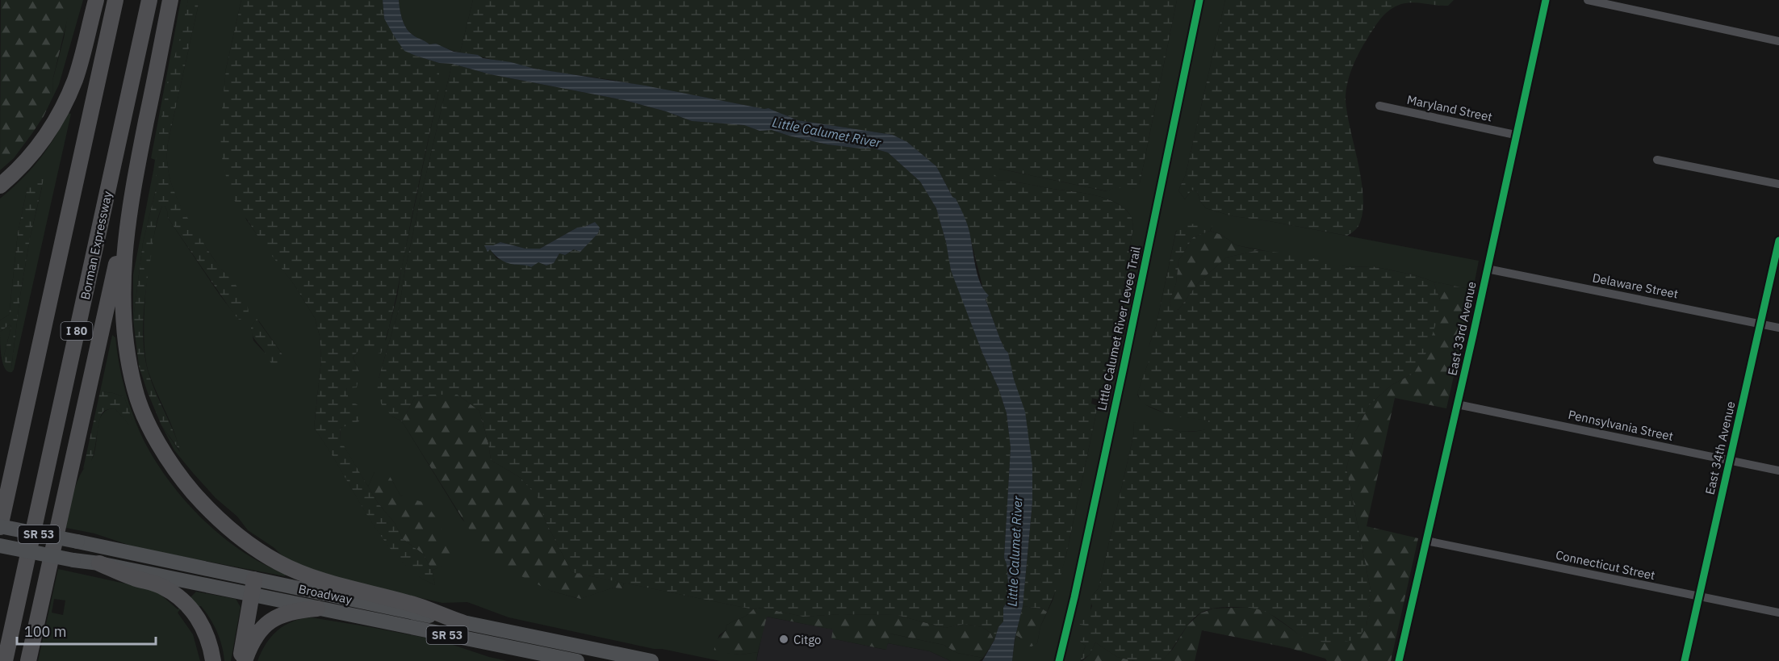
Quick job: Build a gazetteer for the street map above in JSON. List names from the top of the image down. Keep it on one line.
{"streets":{"highway":["Borman Expressway","I 80"],"main road":["SR 53","Broadway"],"street":["Maryland Street","Delaware Street","East 33rd Avenue","Pennsylvania Street","East 34th Avenue","Connecticut Street"],"cycle path":["Little Calumet River Levee Trail"]},"crossings":[["Maryland Street","East 33rd Avenue"],["Delaware Street","East 33rd Avenue"],["Delaware Street","East 34th Avenue"],["East 33rd Avenue","Pennsylvania Street"],["East 33rd Avenue","Connecticut Street"],["I 80","Broadway"],["Pennsylvania Street","East 34th Avenue"],["East 34th Avenue","Connecticut Street"]],"water":["Little Calumet River"],"places":["Citgo"],"scale_bar":"100 m"}
